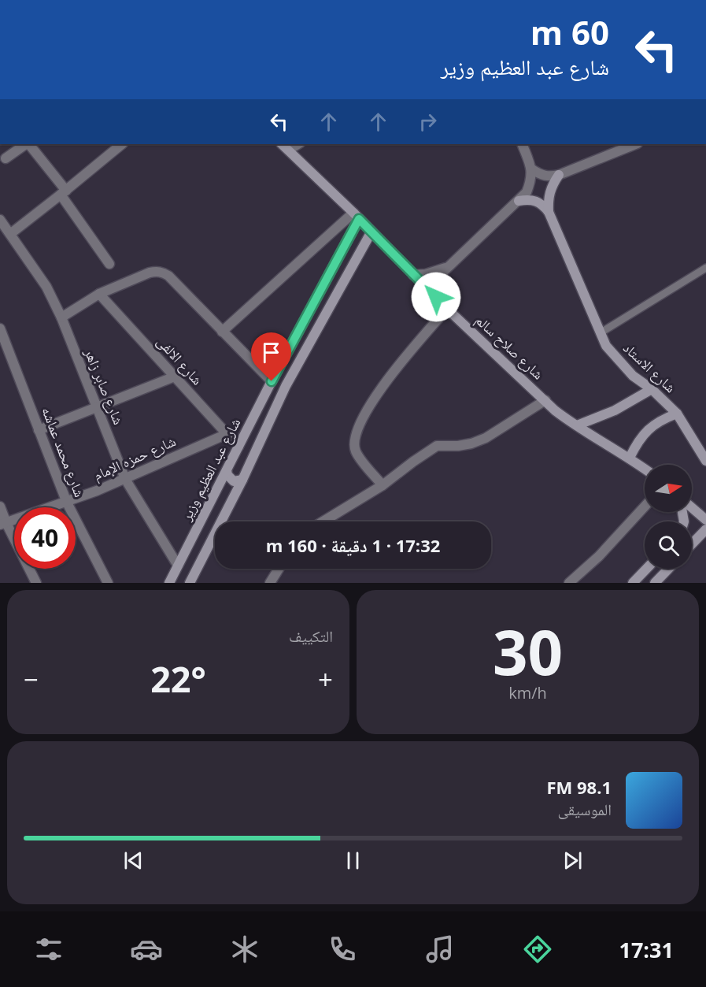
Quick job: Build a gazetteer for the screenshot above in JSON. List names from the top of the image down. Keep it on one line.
{"streets":{"street":["شارع صلاح سالم","شارع الالفى","شارع الاستاد","شارع صابر زاهر","شارع محمد عماشه","شارع حمزه الإمام","شارع عبد العظيم وزير"]},"crossings":[["شارع صلاح سالم","شارع عبد العظيم وزير"],["شارع الالفى","شارع حمزه الإمام"],["شارع الالفى","شارع عبد العظيم وزير"],["شارع صابر زاهر","شارع حمزه الإمام"],["شارع صابر زاهر","شارع عبد العظيم وزير"],["شارع محمد عماشه","شارع حمزه الإمام"]],"north":"right","page":{"turn":["60 m","شارع عبد العظيم وزير"],"limit":"40","trip":"17:32 · 1 دقيقة · 160 m","tile":[["30","km/h"],"التكييف"],"heat":["−","22°","+"],"song":["98.1 FM","الموسيقى"],"tabs":"17:31"}}
